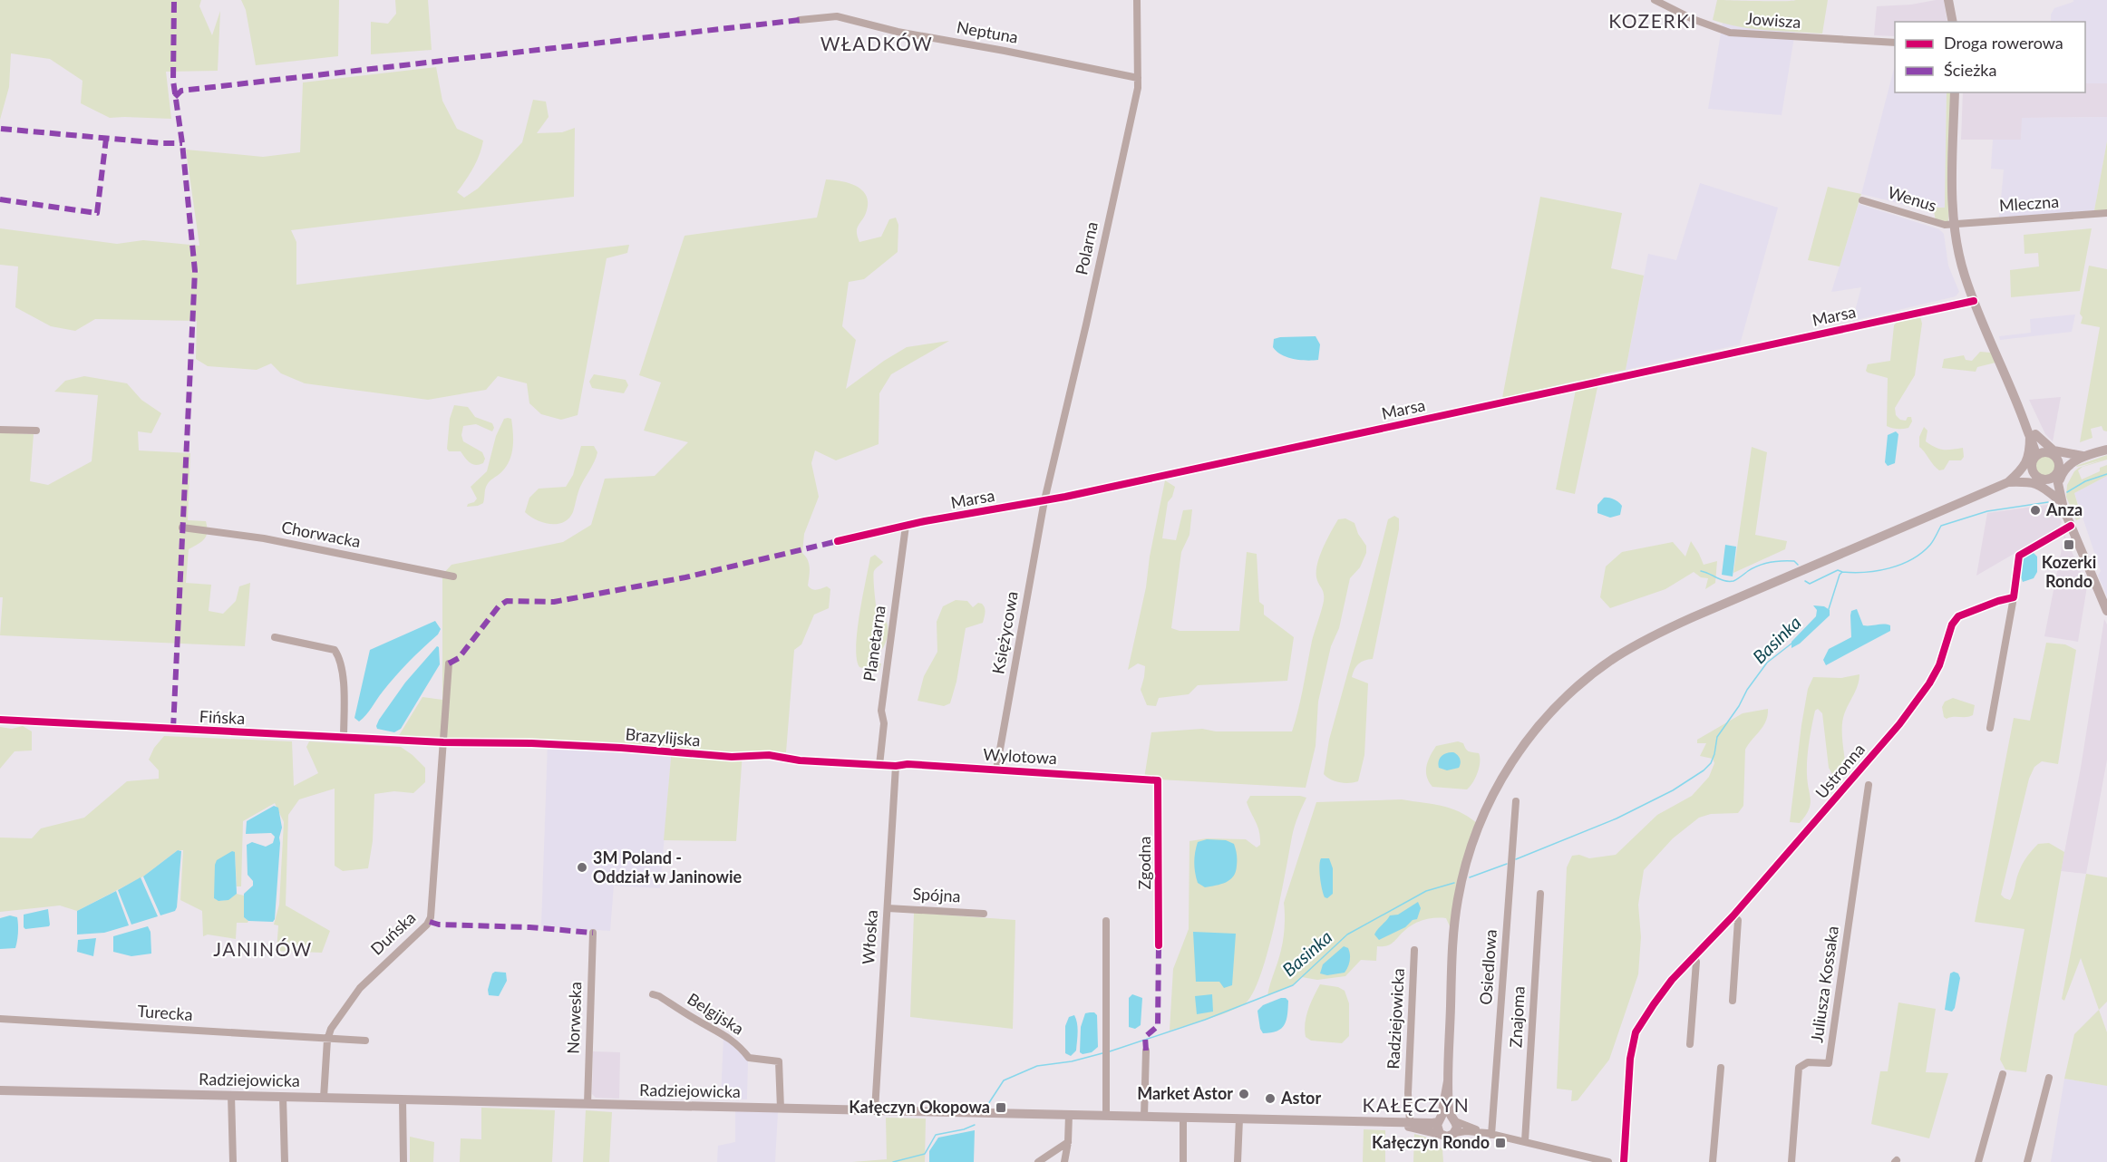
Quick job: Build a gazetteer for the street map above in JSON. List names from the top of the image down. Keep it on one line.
{"streets":{"main road":["Radziejowicka"],"street":["Jowisza","Neptuna","Wenus","Mleczna","Polarna","Marsa","Chorwacka","Księżycowa","Planetarna","Fińska","Brazylijska","Wylotowa","Ustronna","Zgodna","Spójna","Duńska","Włoska","Osiedlowa","Juliusza Kossaka","Turecka","Belgijska","Znajoma","Norweska"]},"crossings":[["Neptuna","Polarna"],["Wenus","Mleczna"],["Polarna","Marsa"],["Polarna","Księżycowa"],["Marsa","Księżycowa"],["Marsa","Planetarna"],["Księżycowa","Wylotowa"],["Planetarna","Brazylijska"],["Planetarna","Wylotowa"],["Fińska","Brazylijska"],["Fińska","Duńska"],["Brazylijska","Wylotowa"],["Brazylijska","Duńska"],["Wylotowa","Zgodna"],["Wylotowa","Włoska"],["Spójna","Włoska"],["Duńska","Turecka"],["Duńska","Radziejowicka"],["Włoska","Radziejowicka"],["Belgijska","Radziejowicka"],["Norweska","Radziejowicka"]],"districts":["KOZERKI","WŁADKÓW","JANINÓW","KAŁĘCZYN"],"water":["Basinka"],"places":{"other":["Anza","3M Poland - Oddział w Janinowie","Market Astor","Astor"],"transit":["Kozerki Rondo","Kałęczyn Okopowa","Kałęczyn Rondo"]},"legend":["Droga rowerowa","Ścieżka"]}
